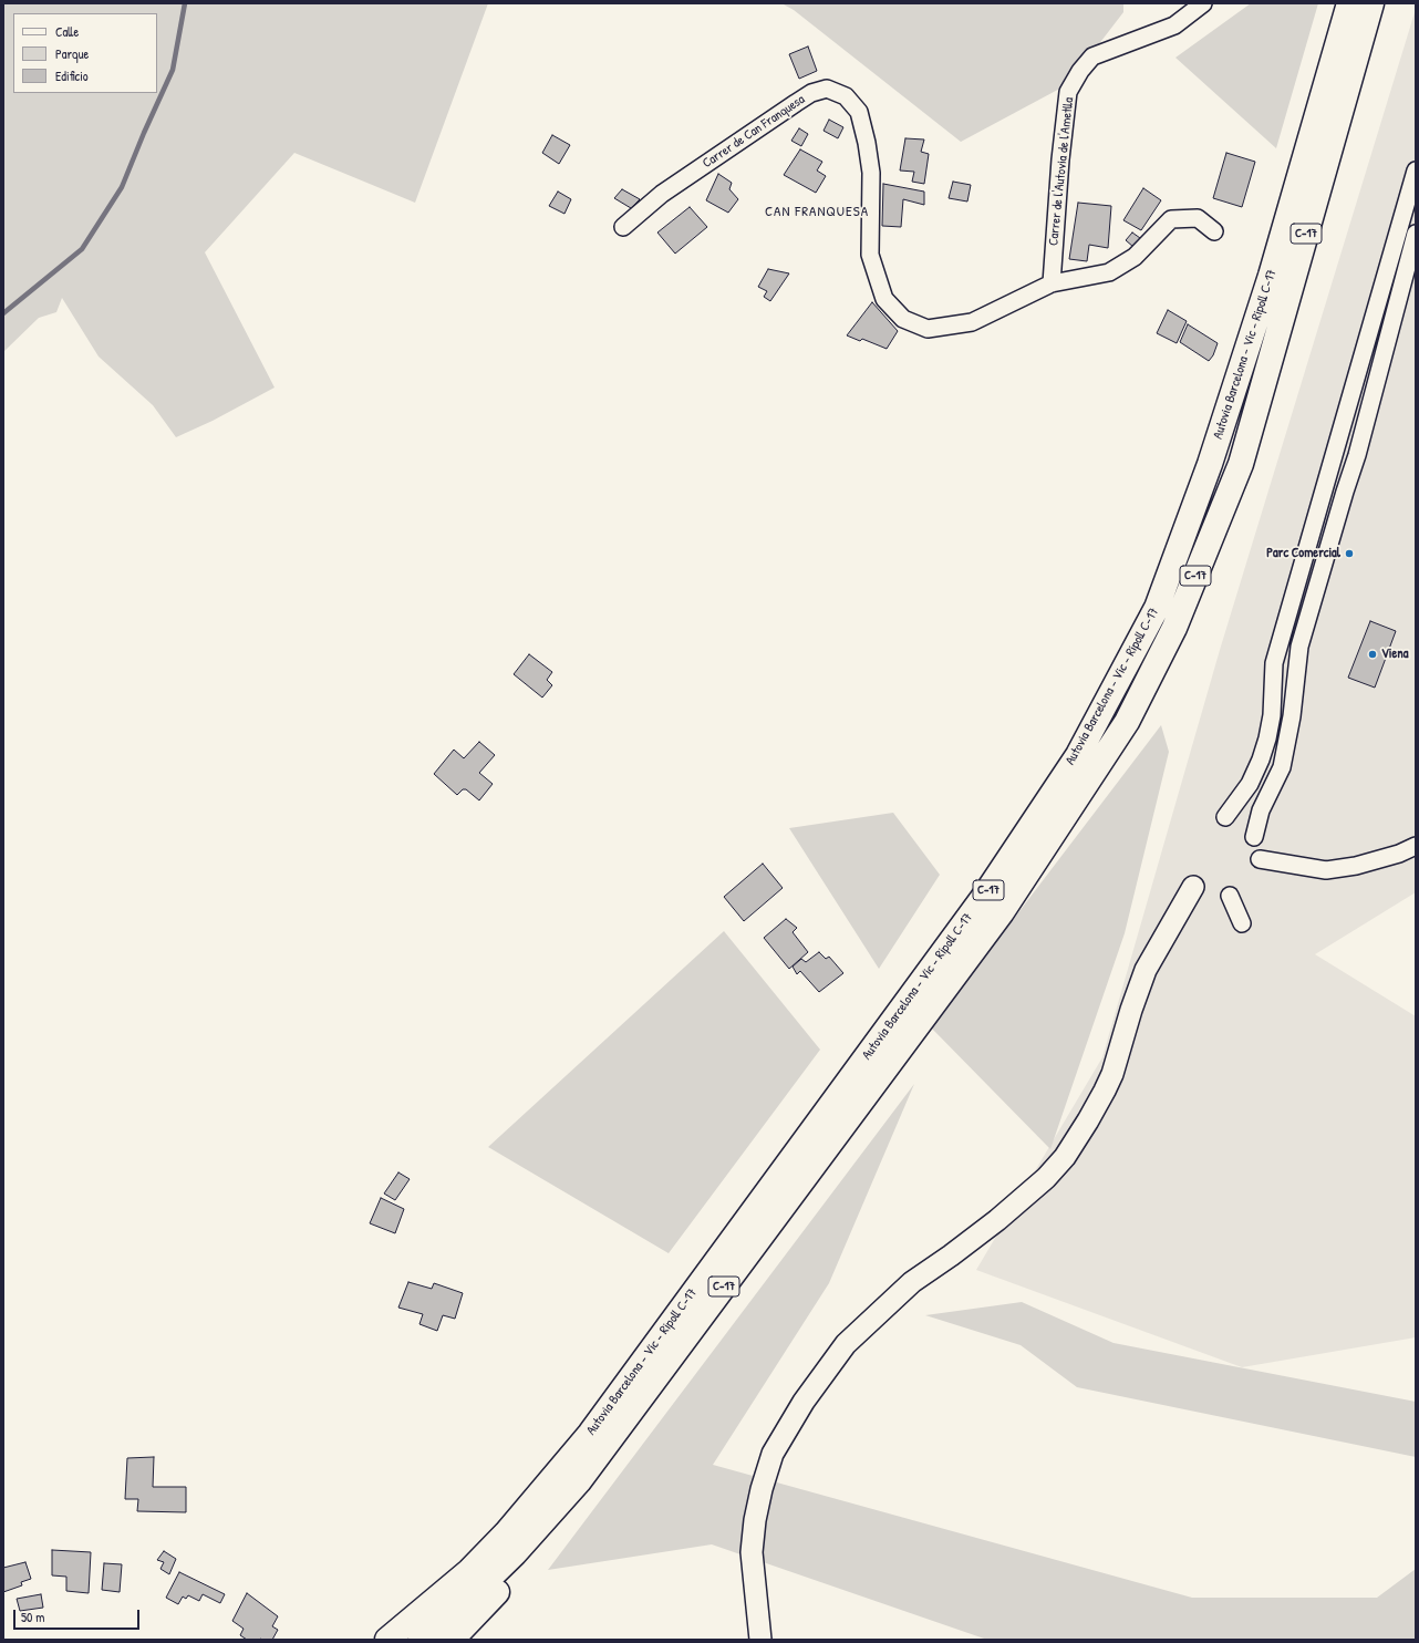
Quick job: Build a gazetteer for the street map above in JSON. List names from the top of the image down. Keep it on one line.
{"streets":{"highway":["C-17","Autovia Barcelona - Vic - Ripoll C-17"],"street":["Carrer de Can Franquesa","Carrer de l'Autovia de l'Ametlla"]},"crossings":[["Carrer de Can Franquesa","Carrer de l'Autovia de l'Ametlla"]],"districts":["CAN FRANQUESA"],"places":["Parc Comercial","Viena"],"legend":["Calle","Parque","Edificio"],"scale_bar":"50 m"}
